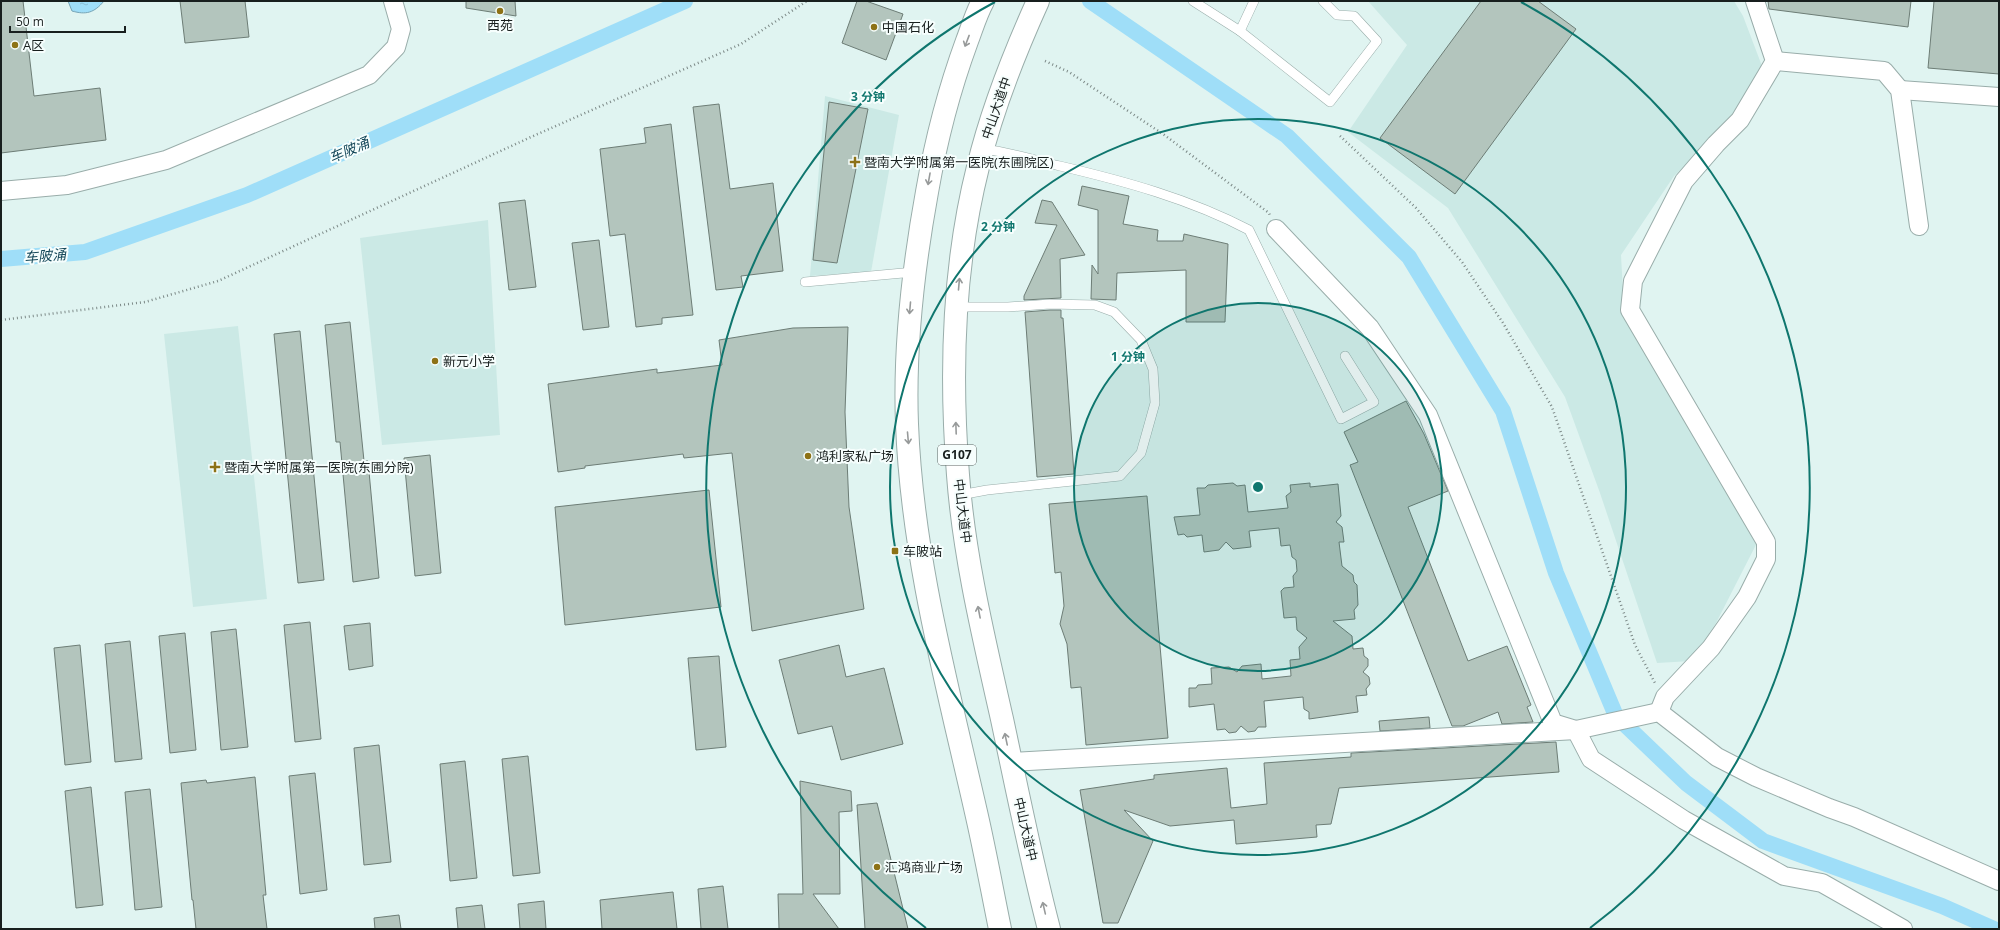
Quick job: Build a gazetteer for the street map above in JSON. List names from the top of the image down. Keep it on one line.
{"streets":{"highway":["中山大道中","G107"]},"water":["车陂涌"],"places":{"other":["西苑","中国石化","A区","新元小学","鸿利家私广场","汇鸿商业广场"],"health":["暨南大学附属第一医院(东圃院区)","暨南大学附属第一医院(东圃分院)"],"transit":["车陂站"]},"scale_bar":"50 m","rings":["3 分钟","2 分钟","1 分钟"]}
